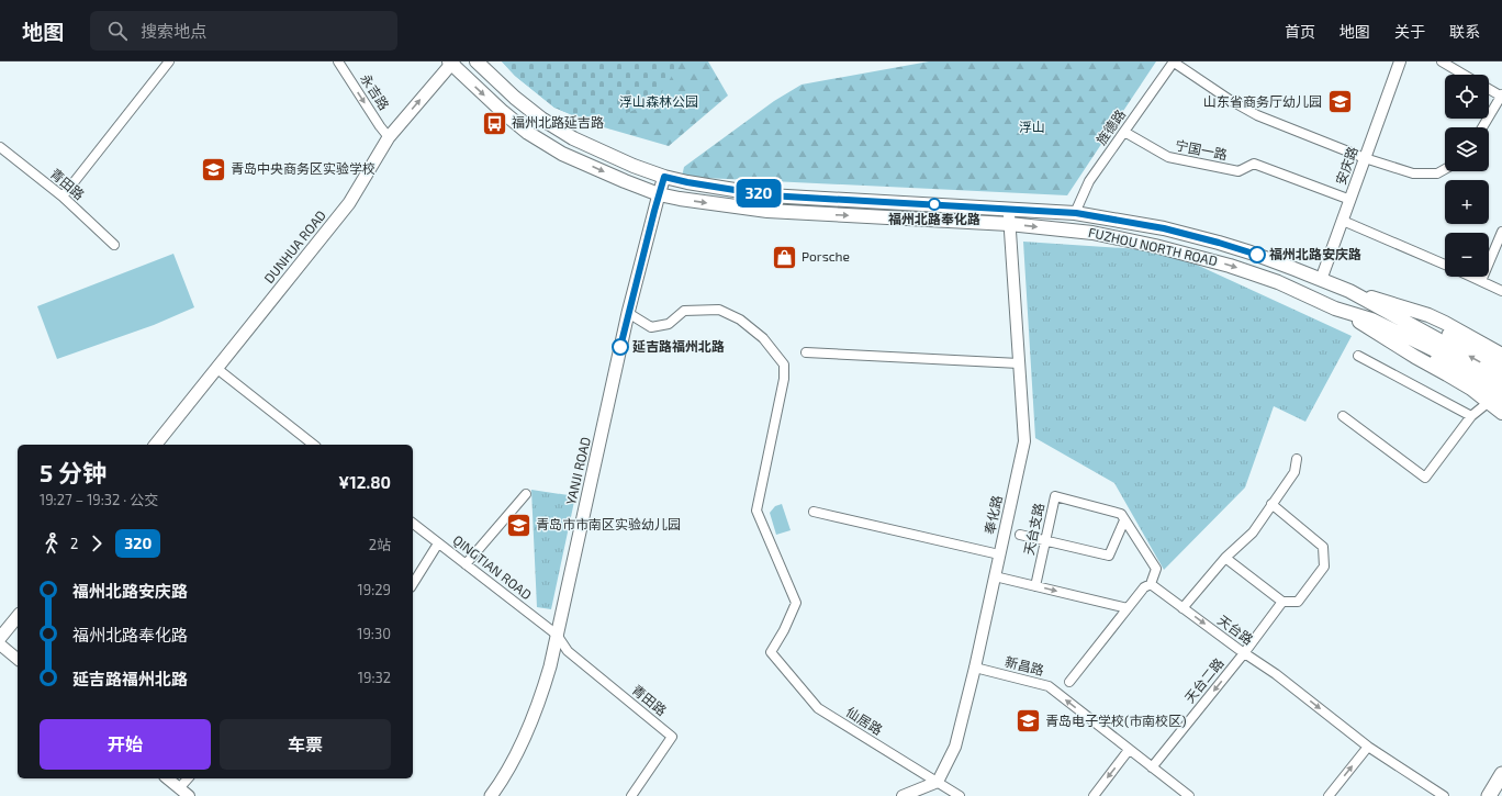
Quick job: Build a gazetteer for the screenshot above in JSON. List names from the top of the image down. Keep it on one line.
{"streets":{"main road":["DUNHUA ROAD","FUZHOU NORTH ROAD","YANJI ROAD"],"street":["永吉路","旌德路","宁国一路","安庆路","青田路","奉化路","天台支路","QINGTIAN ROAD","天台路","新昌路","天台二路","仙居路"]},"crossings":[["永吉路","DUNHUA ROAD"],["旌德路","宁国一路"],["旌德路","FUZHOU NORTH ROAD"],["宁国一路","安庆路"],["安庆路","FUZHOU NORTH ROAD"],["青田路","YANJI ROAD"],["青田路","QINGTIAN ROAD"],["DUNHUA ROAD","FUZHOU NORTH ROAD"],["FUZHOU NORTH ROAD","YANJI ROAD"],["FUZHOU NORTH ROAD","奉化路"],["YANJI ROAD","QINGTIAN ROAD"],["YANJI ROAD","仙居路"],["奉化路","新昌路"],["奉化路","仙居路"],["天台支路","天台路"],["天台路","天台二路"],["新昌路","天台二路"]],"one_way":["永吉路","新昌路","天台二路"],"parks":["浮山森林公园","浮山"],"places":{"school or university":["山东省商务厅幼儿园","青岛中央商务区实验学校","青岛市市南区实验幼儿园","青岛电子学校(市南校区)"],"bus stop":["福州北路延吉路"],"other":["福州北路奉化路","福州北路安庆路","延吉路福州北路"],"shop":["Porsche"]},"lines":["bus line 320"],"page":{"header":"地图","search":"搜索地点","nav":["首页","地图","关于","联系"],"on_map":"320","map_buttons":["+","−"],"heading":["5 分钟","19:27 – 19:32 · 公交","¥12.80"],"legs":["2","320","2站"],"list":[{"name":"福州北路安庆路","value":"19:29"},{"name":"福州北路奉化路","value":"19:30"},{"name":"延吉路福州北路","value":"19:32"}],"buttons":["开始","车票"]}}
